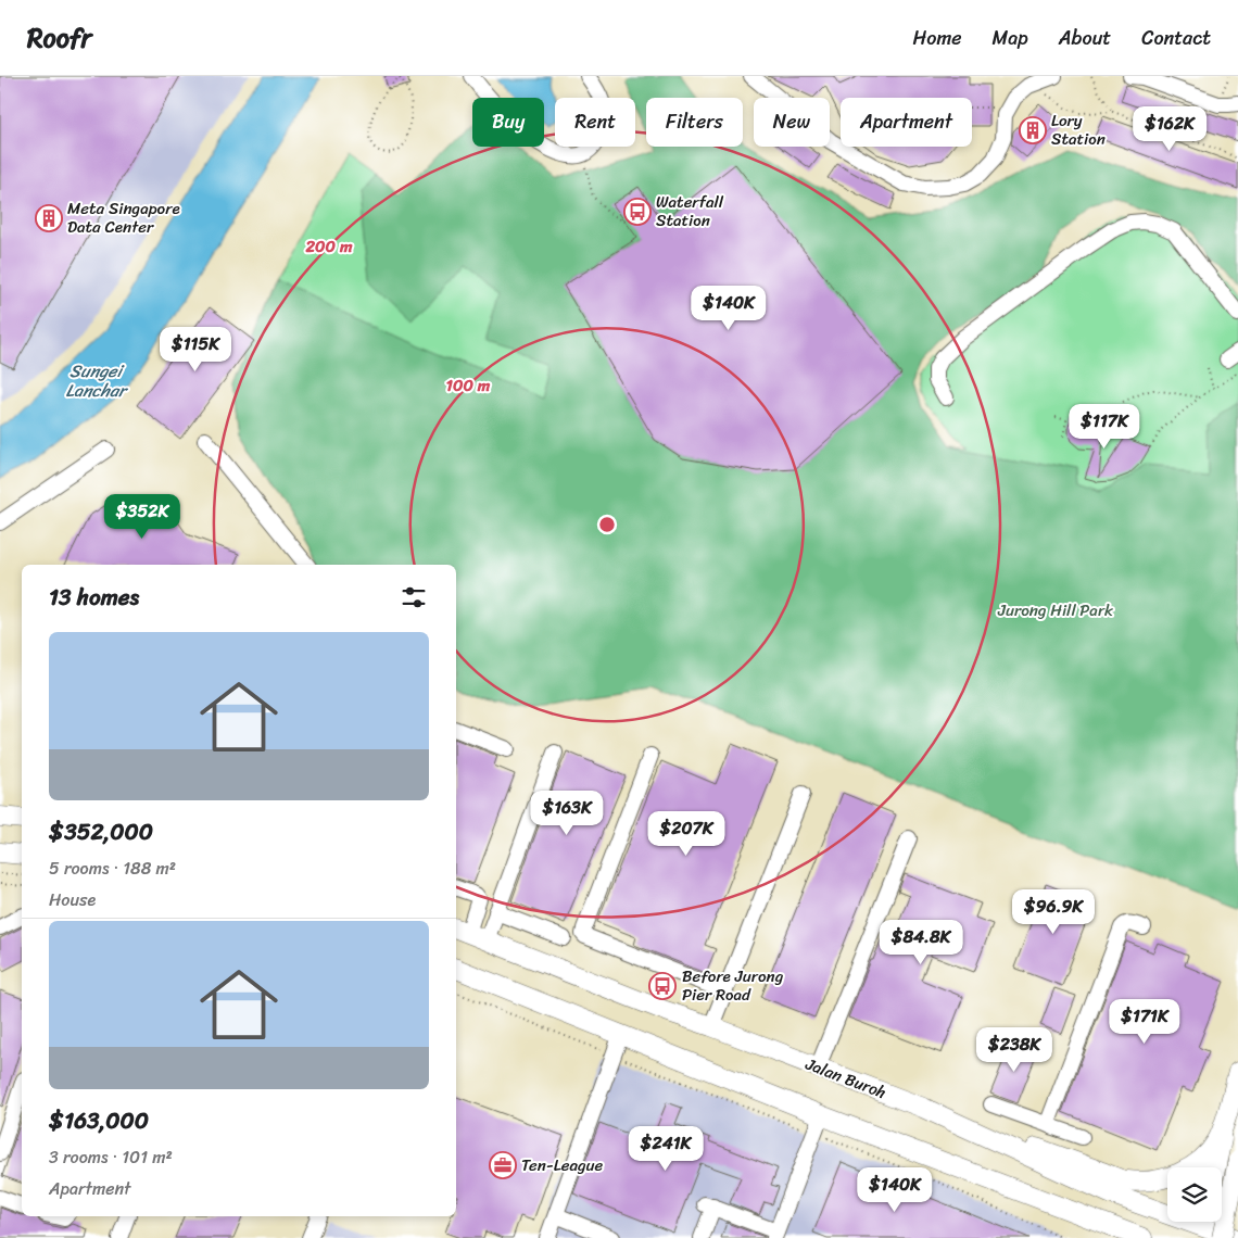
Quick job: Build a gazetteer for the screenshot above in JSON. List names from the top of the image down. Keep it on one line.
{"streets":{"main road":["Jalan Buroh"]},"water":["Sungei Lanchar"],"parks":["Jurong Hill Park"],"places":{"building":["Lory Station","Meta Singapore Data Center"],"bus stop":["Waterfall Station","Before Jurong Pier Road"],"office":["Ten-League"]},"page":{"header":"Roofr","nav":["Home","Map","About","Contact"],"chip":["Buy","Rent","Filters","New","Apartment"],"price":["$162K","$140K","$115K","$117K","$352K","$163K","$207K","$96.9K","$84.8K","$171K","$238K","$241K","$140K"],"heading":"13 homes","list":[{"name":"$352,000","note":"5 rooms · 188 m² · House"},{"name":"$163,000","note":"3 rooms · 101 m² · Apartment"}]},"rings":["200 m","100 m"]}
